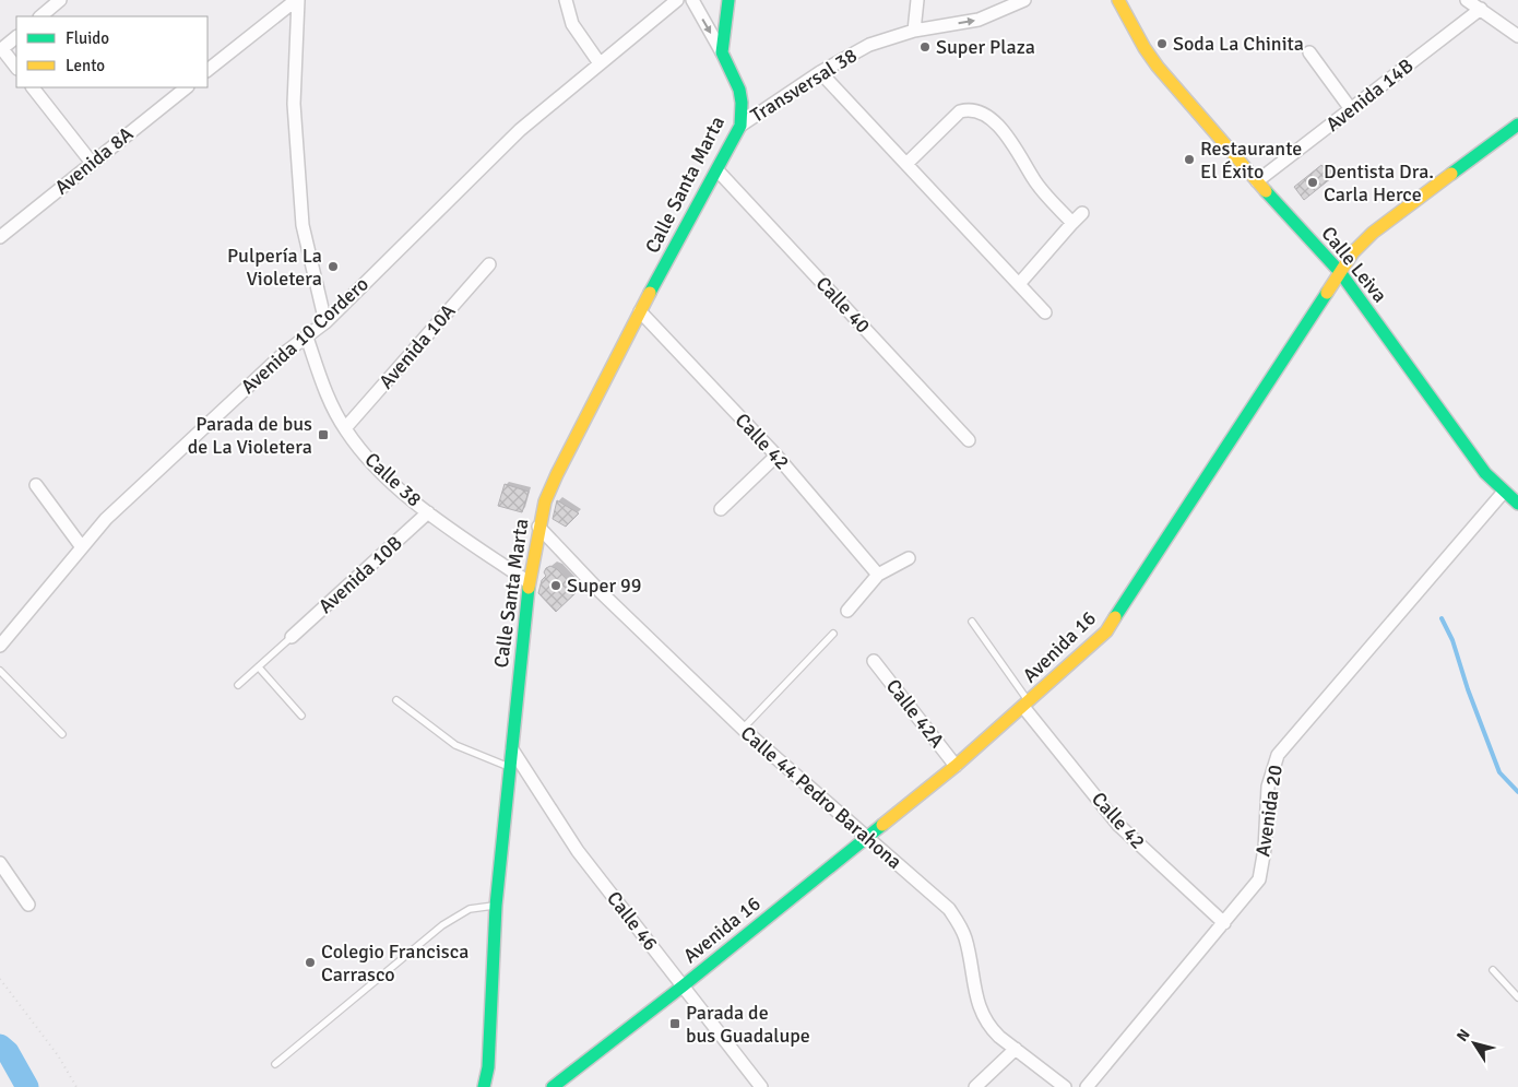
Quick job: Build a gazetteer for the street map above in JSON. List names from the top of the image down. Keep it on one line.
{"streets":{"street":["Transversal 38","Avenida 14B","Avenida 8A","Calle Santa Marta","Calle Leiva","Calle 40","Avenida 10 Cordero","Avenida 10A","Calle 42","Calle 38","Avenida 10B","Avenida 16","Calle 42A","Calle 44 Pedro Barahona","Avenida 20","Calle 46"]},"crossings":[["Transversal 38","Calle Santa Marta"],["Avenida 14B","Calle Leiva"],["Calle Santa Marta","Calle 40"],["Calle Santa Marta","Calle 42"],["Calle Santa Marta","Calle 38"],["Calle Santa Marta","Calle 44 Pedro Barahona"],["Calle Santa Marta","Calle 46"],["Calle Leiva","Avenida 16"],["Calle Leiva","Avenida 20"],["Avenida 10 Cordero","Calle 38"],["Avenida 10A","Calle 38"],["Calle 42","Avenida 16"],["Calle 42","Avenida 20"],["Calle 38","Avenida 10B"],["Avenida 16","Calle 42A"],["Avenida 16","Calle 44 Pedro Barahona"],["Avenida 16","Calle 46"]],"one_way":["Transversal 38"],"places":{"other":["Soda La Chinita","Super Plaza","Restaurante El Éxito","Dentista Dra. Carla Herce","Pulpería La Violetera","Super 99","Colegio Francisca Carrasco"],"transit":["Parada de bus de La Violetera","Parada de bus Guadalupe"]},"legend":["Fluido","Lento"],"north":"top left"}
